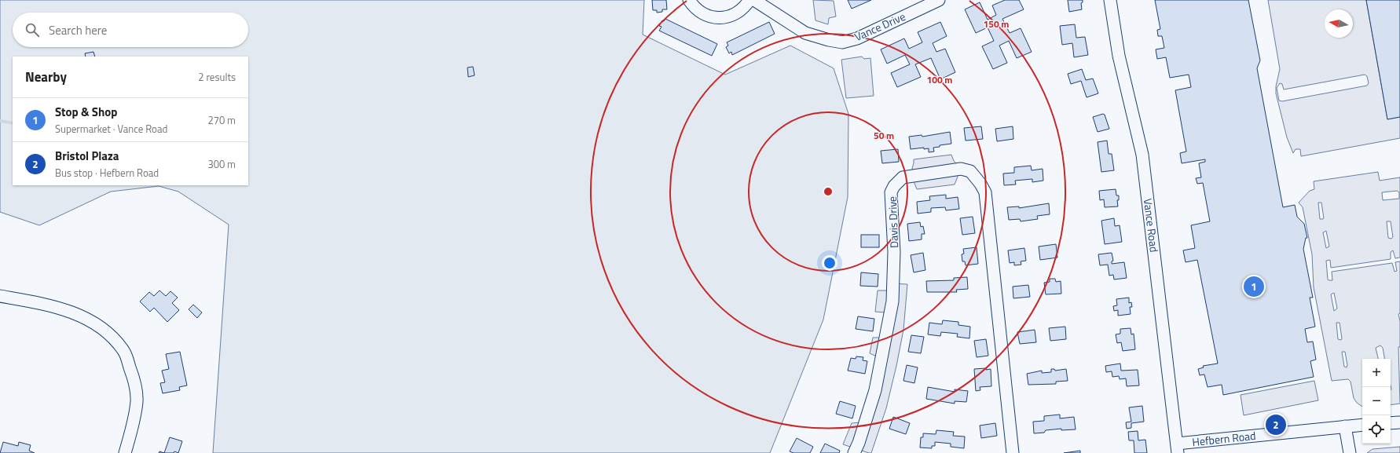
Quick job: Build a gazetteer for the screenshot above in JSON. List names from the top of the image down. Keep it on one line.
{"streets":{"street":["Vance Drive","Davis Drive","Vance Road","Hefbern Road"]},"crossings":[["Vance Road","Hefbern Road"]],"north":"left","page":{"search":"Search here","heading":["Nearby","2 results"],"list":[{"mark":"1","name":"Stop & Shop","note":"Supermarket · Vance Road","value":"270 m"},{"mark":"2","name":"Bristol Plaza","note":"Bus stop · Hefbern Road","value":"300 m"}],"pins":["1","2"],"map_buttons":["+","−"]},"rings":["150 m","100 m","50 m"]}
